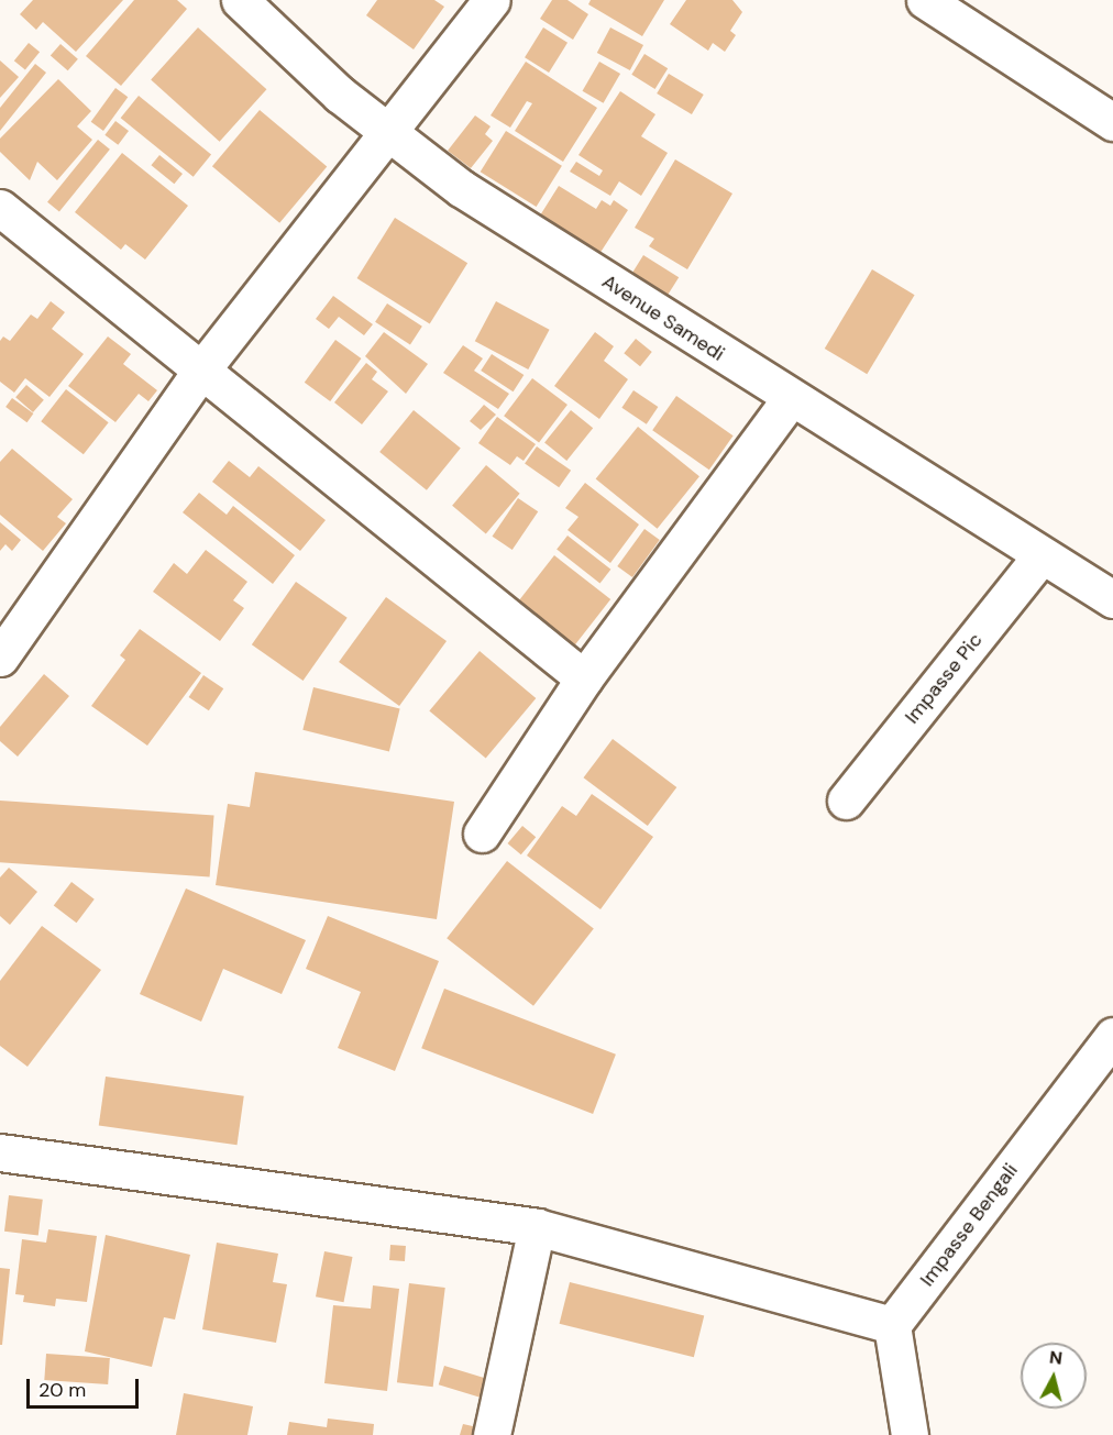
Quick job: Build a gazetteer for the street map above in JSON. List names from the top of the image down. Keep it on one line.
{"streets":{"street":["Avenue Samedi","Impasse Pic","Impasse Bengali"]},"crossings":[["Avenue Samedi","Impasse Pic"]],"scale_bar":"20 m","north":"top"}
